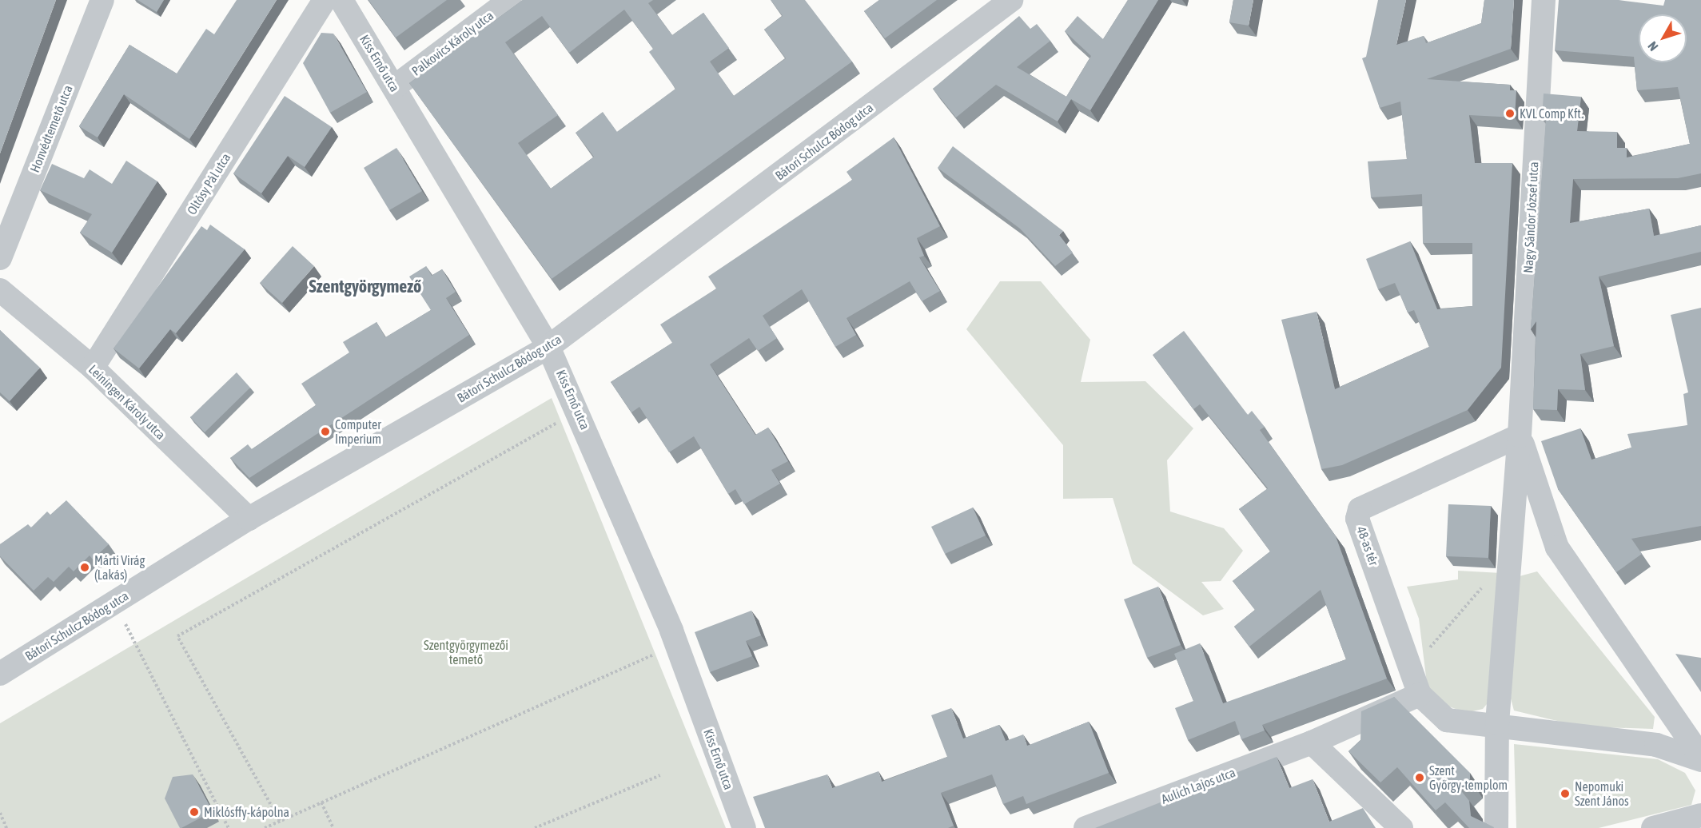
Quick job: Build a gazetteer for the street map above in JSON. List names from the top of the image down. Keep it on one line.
{"streets":{"street":["Palkovics Károly utca","Kiss Ernő utca","Honvédtemető utca","Bátori Schulcz Bódog utca","Oltósy Pál utca","Nagy Sándor József utca","Leiningen Károly utca","48-as tér","Aulich Lajos utca"]},"crossings":[["Palkovics Károly utca","Kiss Ernő utca"],["Kiss Ernő utca","Bátori Schulcz Bódog utca"],["Bátori Schulcz Bódog utca","Leiningen Károly utca"],["Oltósy Pál utca","Leiningen Károly utca"],["Nagy Sándor József utca","48-as tér"]],"districts":["Szentgyörgymező"],"parks":["Szentgyörgymezői temető"],"places":["KVL Comp Kft.","Computer Imperium","Márti Virág (Lakás)","Szent György-templom","Nepomuki Szent János","Miklósffy-kápolna"],"north":"bottom left"}
